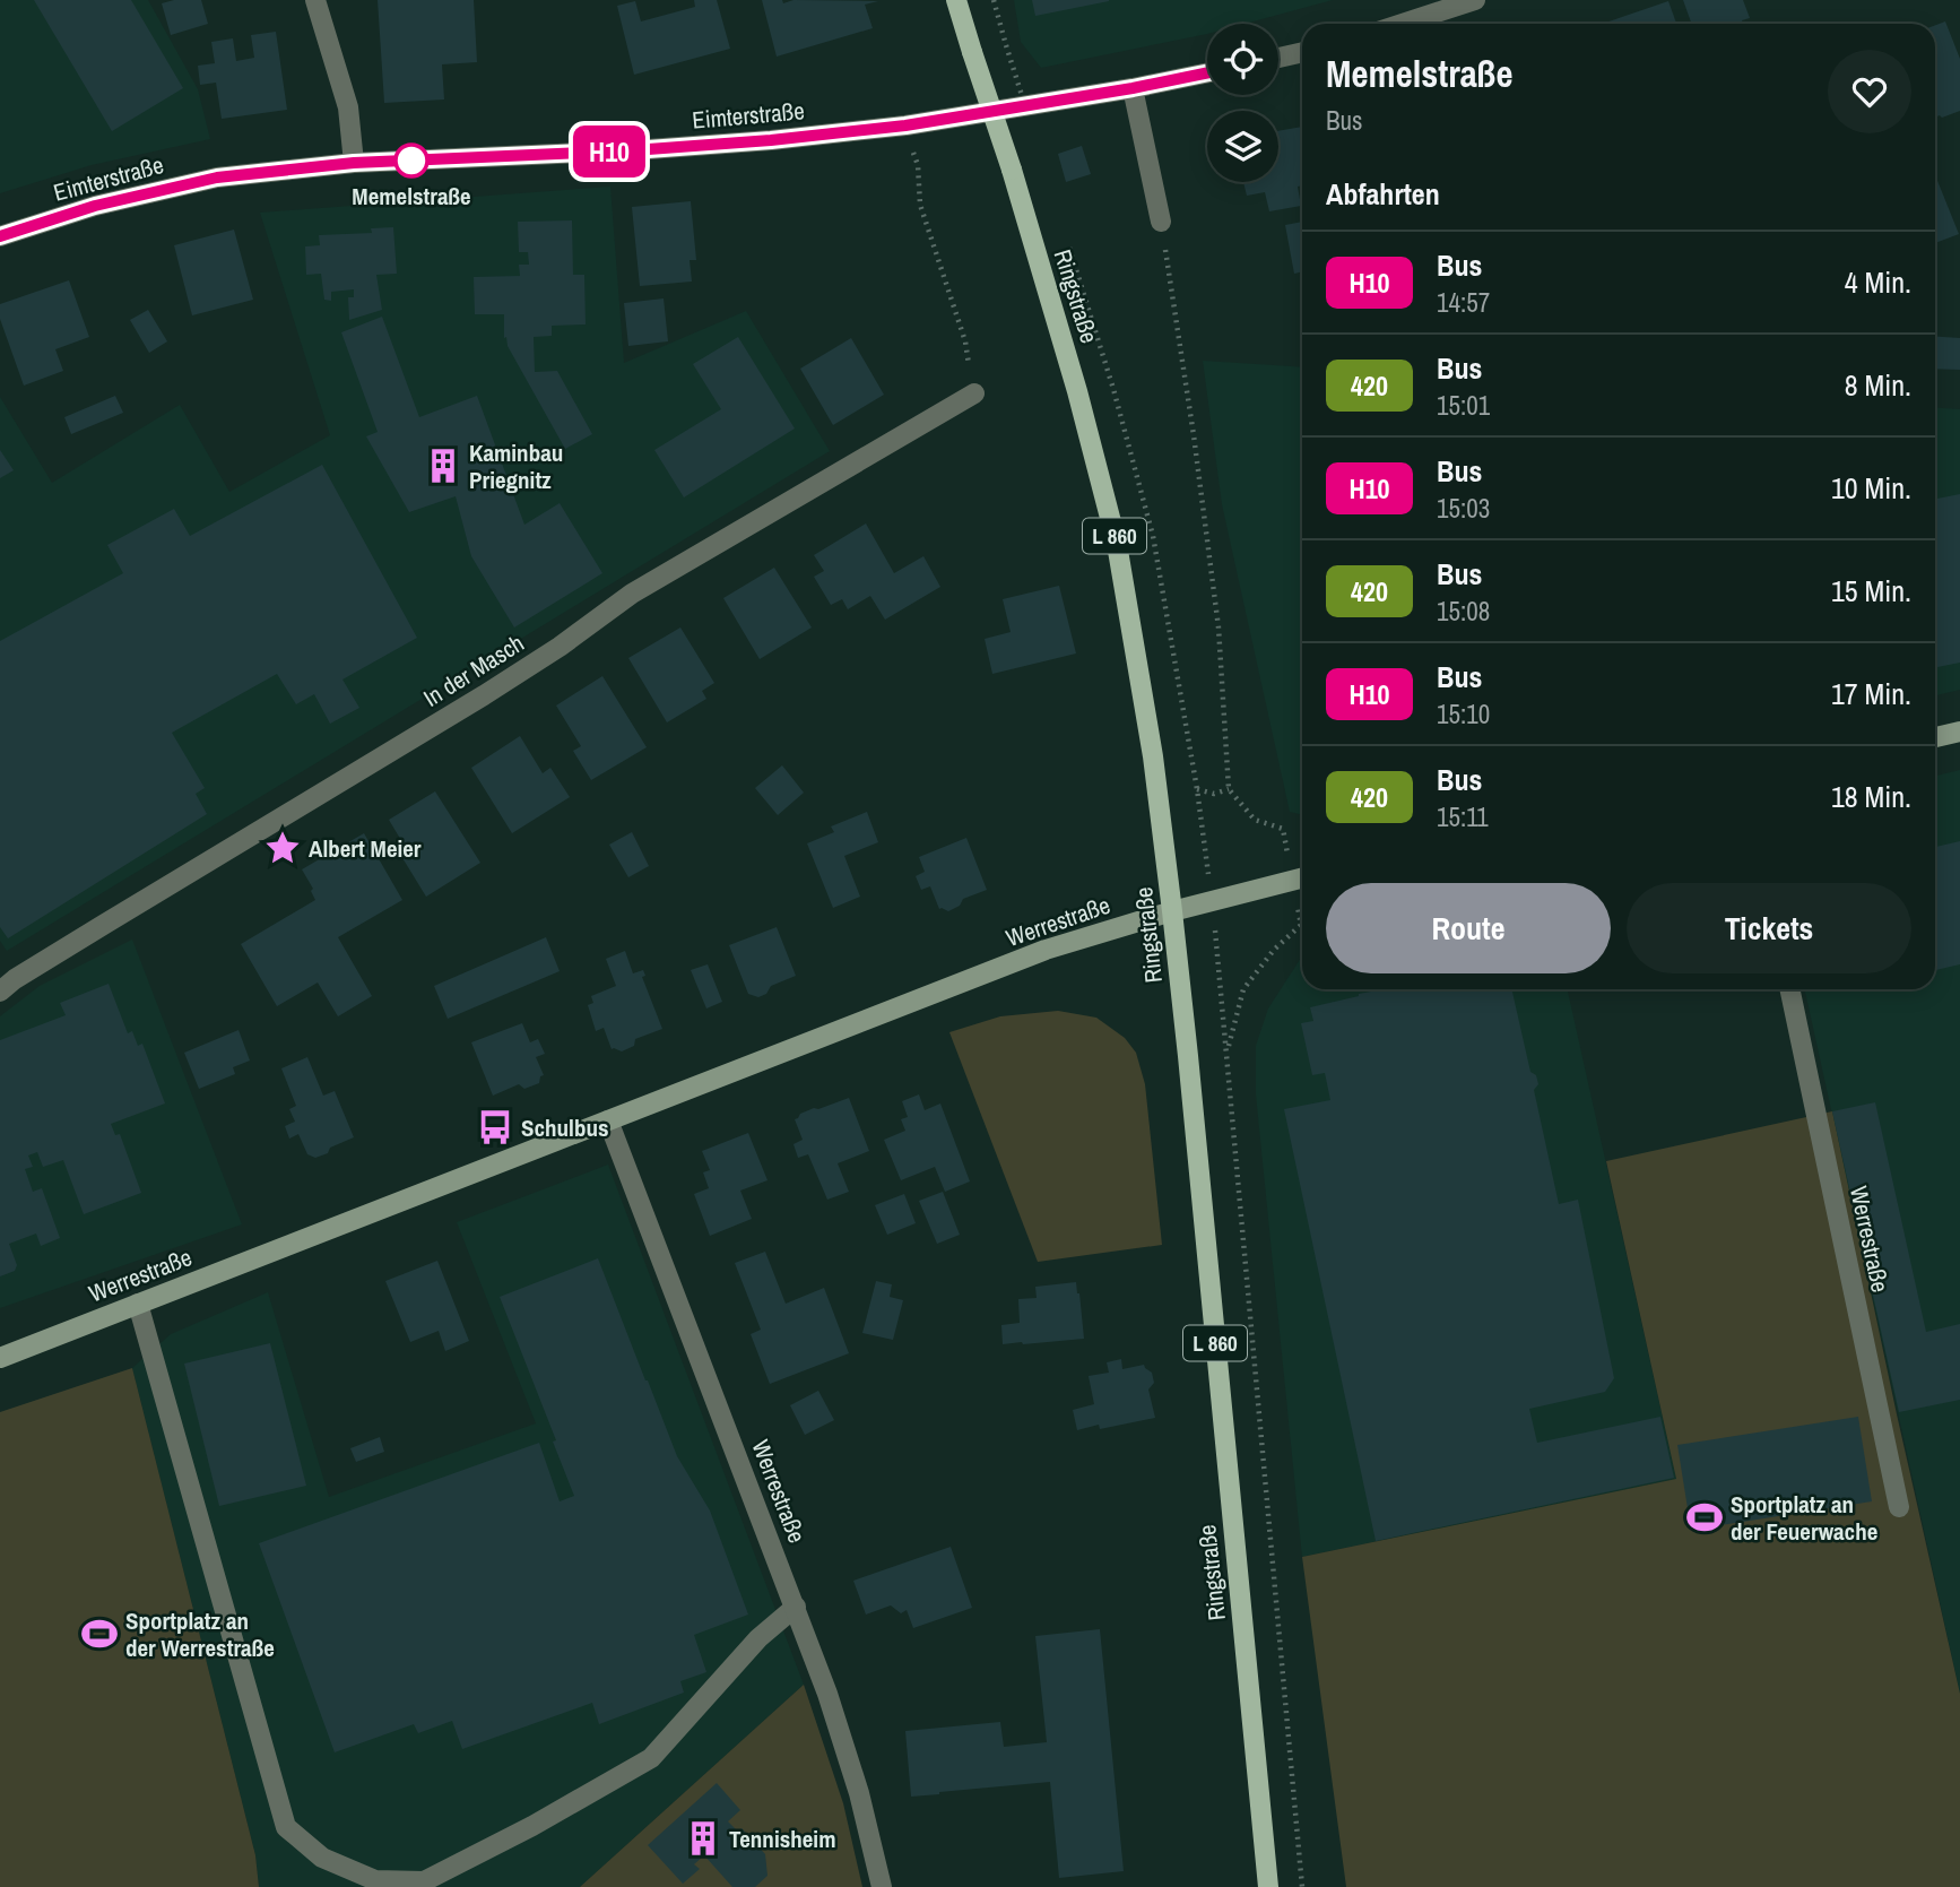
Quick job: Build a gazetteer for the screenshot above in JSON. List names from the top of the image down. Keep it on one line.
{"streets":{"main road":["Ringstraße","L 860","Werrestraße"],"street":["Eimterstraße","In der Masch"]},"crossings":[["Ringstraße","Werrestraße"]],"places":{"other":["Memelstraße"],"building":["Kaminbau Priegnitz","Tennisheim"],"place":["Albert Meier"],"bus stop":["Schulbus"],"sports":["Sportplatz an der Feuerwache","Sportplatz an der Werrestraße"]},"lines":["bus line H10"],"page":{"on_map":"H10","heading":[["Memelstraße","Bus"],"Abfahrten"],"list":[{"mark":"H10","name":"Bus","note":"14:57","value":"4 Min."},{"mark":"420","name":"Bus","note":"15:01","value":"8 Min."},{"mark":"H10","name":"Bus","note":"15:03","value":"10 Min."},{"mark":"420","name":"Bus","note":"15:08","value":"15 Min."},{"mark":"H10","name":"Bus","note":"15:10","value":"17 Min."},{"mark":"420","name":"Bus","note":"15:11","value":"18 Min."}],"buttons":["Route","Tickets"]}}
